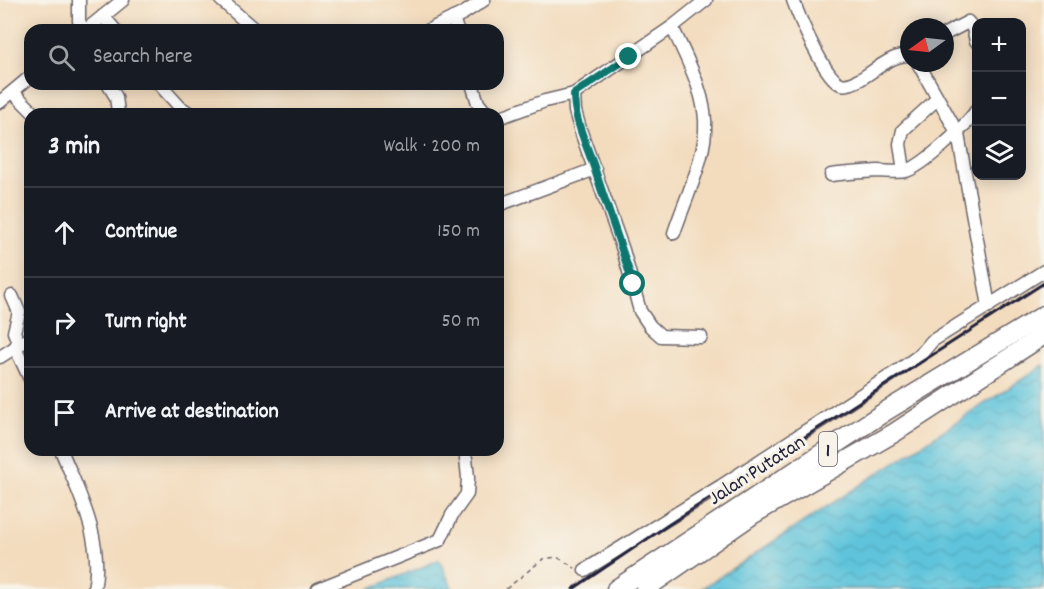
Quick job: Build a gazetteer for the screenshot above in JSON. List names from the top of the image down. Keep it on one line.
{"streets":{"highway":["1","Jalan Putatan"]},"north":"left","page":{"map_buttons":["+","−"],"search":"Search here","heading":["3 min","Walk · 200 m"],"list":[["Continue","150 m"],["Turn right","50 m"],"Arrive at destination"]}}
